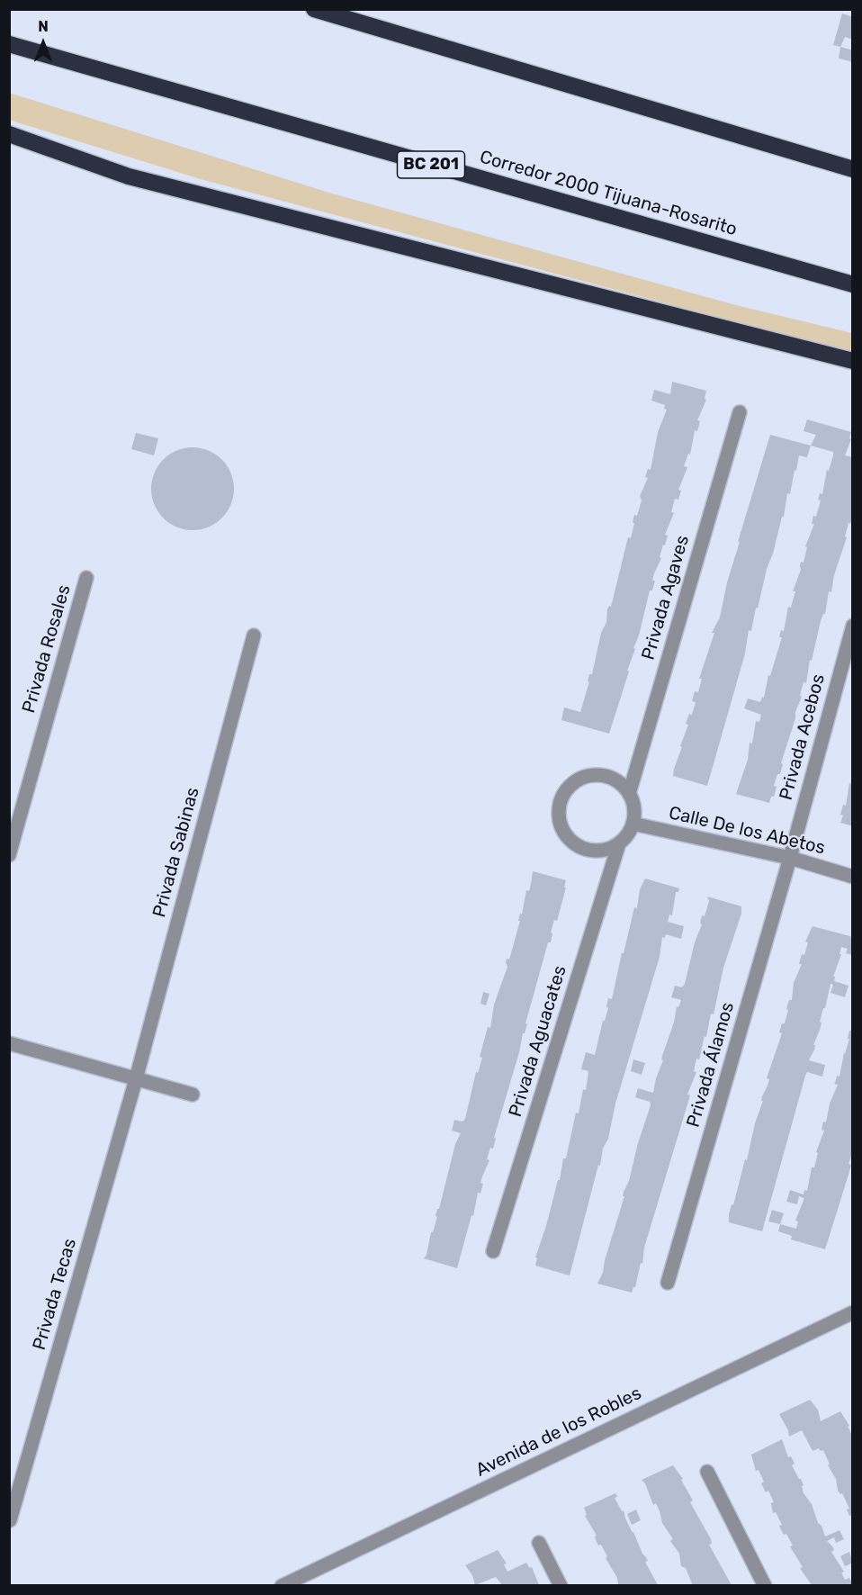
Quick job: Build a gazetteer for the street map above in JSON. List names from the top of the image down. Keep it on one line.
{"streets":{"highway":["BC 201","Corredor 2000 Tijuana-Rosarito"],"street":["Privada Agaves","Privada Rosales","Privada Acebos","Calle De los Abetos","Privada Sabinas","Privada Aguacates","Privada Álamos","Privada Tecas","Avenida de los Robles"]},"crossings":[["Privada Agaves","Calle De los Abetos"],["Privada Agaves","Privada Aguacates"],["Privada Acebos","Calle De los Abetos"],["Privada Acebos","Privada Álamos"],["Calle De los Abetos","Privada Aguacates"],["Calle De los Abetos","Privada Álamos"],["Privada Sabinas","Privada Tecas"]],"north":"top"}
